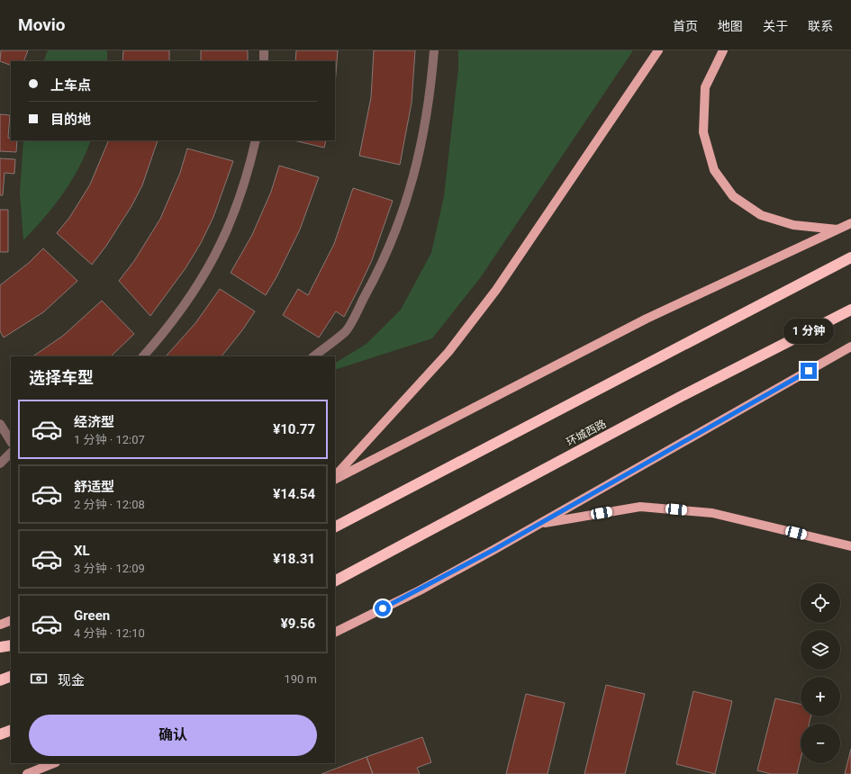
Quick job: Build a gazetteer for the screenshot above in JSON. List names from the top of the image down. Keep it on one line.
{"streets":{"highway":["环城西路"]},"page":{"header":"Movio","nav":["首页","地图","关于","联系"],"banner":["上车点","目的地"],"bubble":"1 分钟","heading":"选择车型","list":[{"name":"经济型","note":"1 分钟 · 12:07","value":"¥10.77"},{"name":"舒适型","note":"2 分钟 · 12:08","value":"¥14.54"},{"name":"XL","note":"3 分钟 · 12:09","value":"¥18.31"},{"name":"Green","note":"4 分钟 · 12:10","value":"¥9.56"}],"map_buttons":["+","−"],"pay":["现金","190 m"],"buttons":"确认"}}
